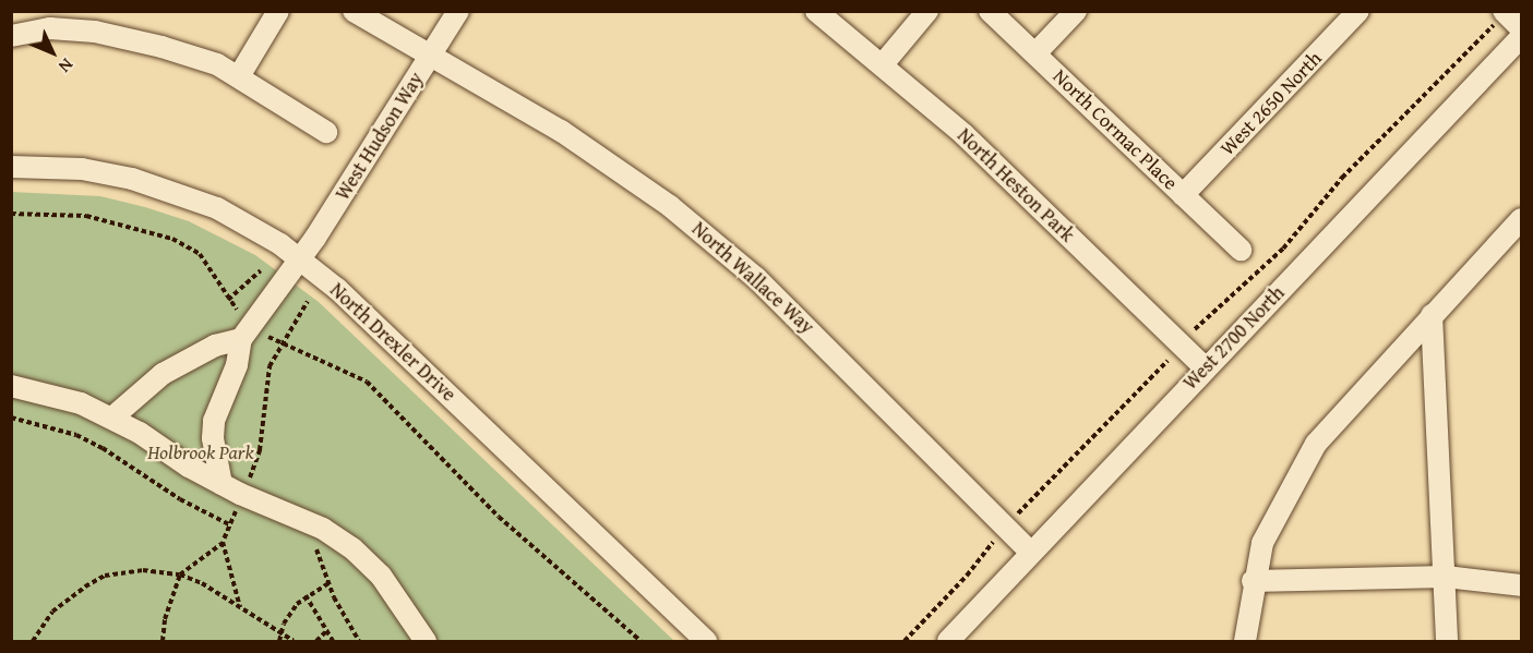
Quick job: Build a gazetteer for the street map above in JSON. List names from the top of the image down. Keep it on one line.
{"streets":{"street":["West 2650 North","North Cormac Place","West Hudson Way","North Heston Park","North Wallace Way","West 2700 North","North Drexler Drive"]},"crossings":[["West 2650 North","North Cormac Place"],["West Hudson Way","North Wallace Way"],["West Hudson Way","North Drexler Drive"],["North Heston Park","West 2700 North"],["North Wallace Way","West 2700 North"]],"parks":["Holbrook Park"],"north":"bottom right"}
